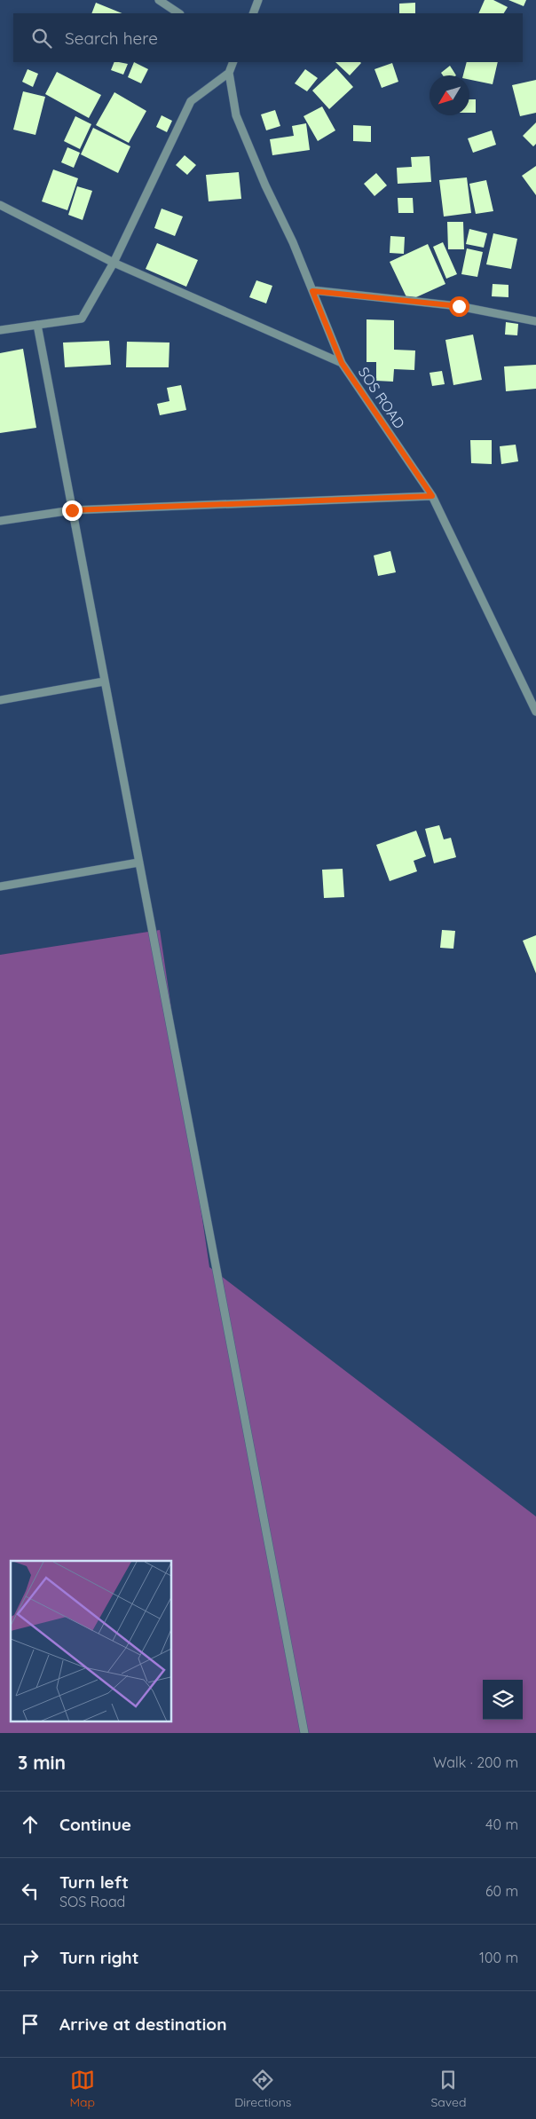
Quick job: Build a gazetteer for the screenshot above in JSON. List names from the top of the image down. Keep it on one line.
{"streets":{"street":["SOS ROAD"]},"north":"bottom left","page":{"search":"Search here","heading":["3 min","Walk · 200 m"],"list":[["Continue","40 m"],["Turn left","SOS Road","60 m"],["Turn right","100 m"],"Arrive at destination"],"nav":["Map","Directions","Saved"]}}
